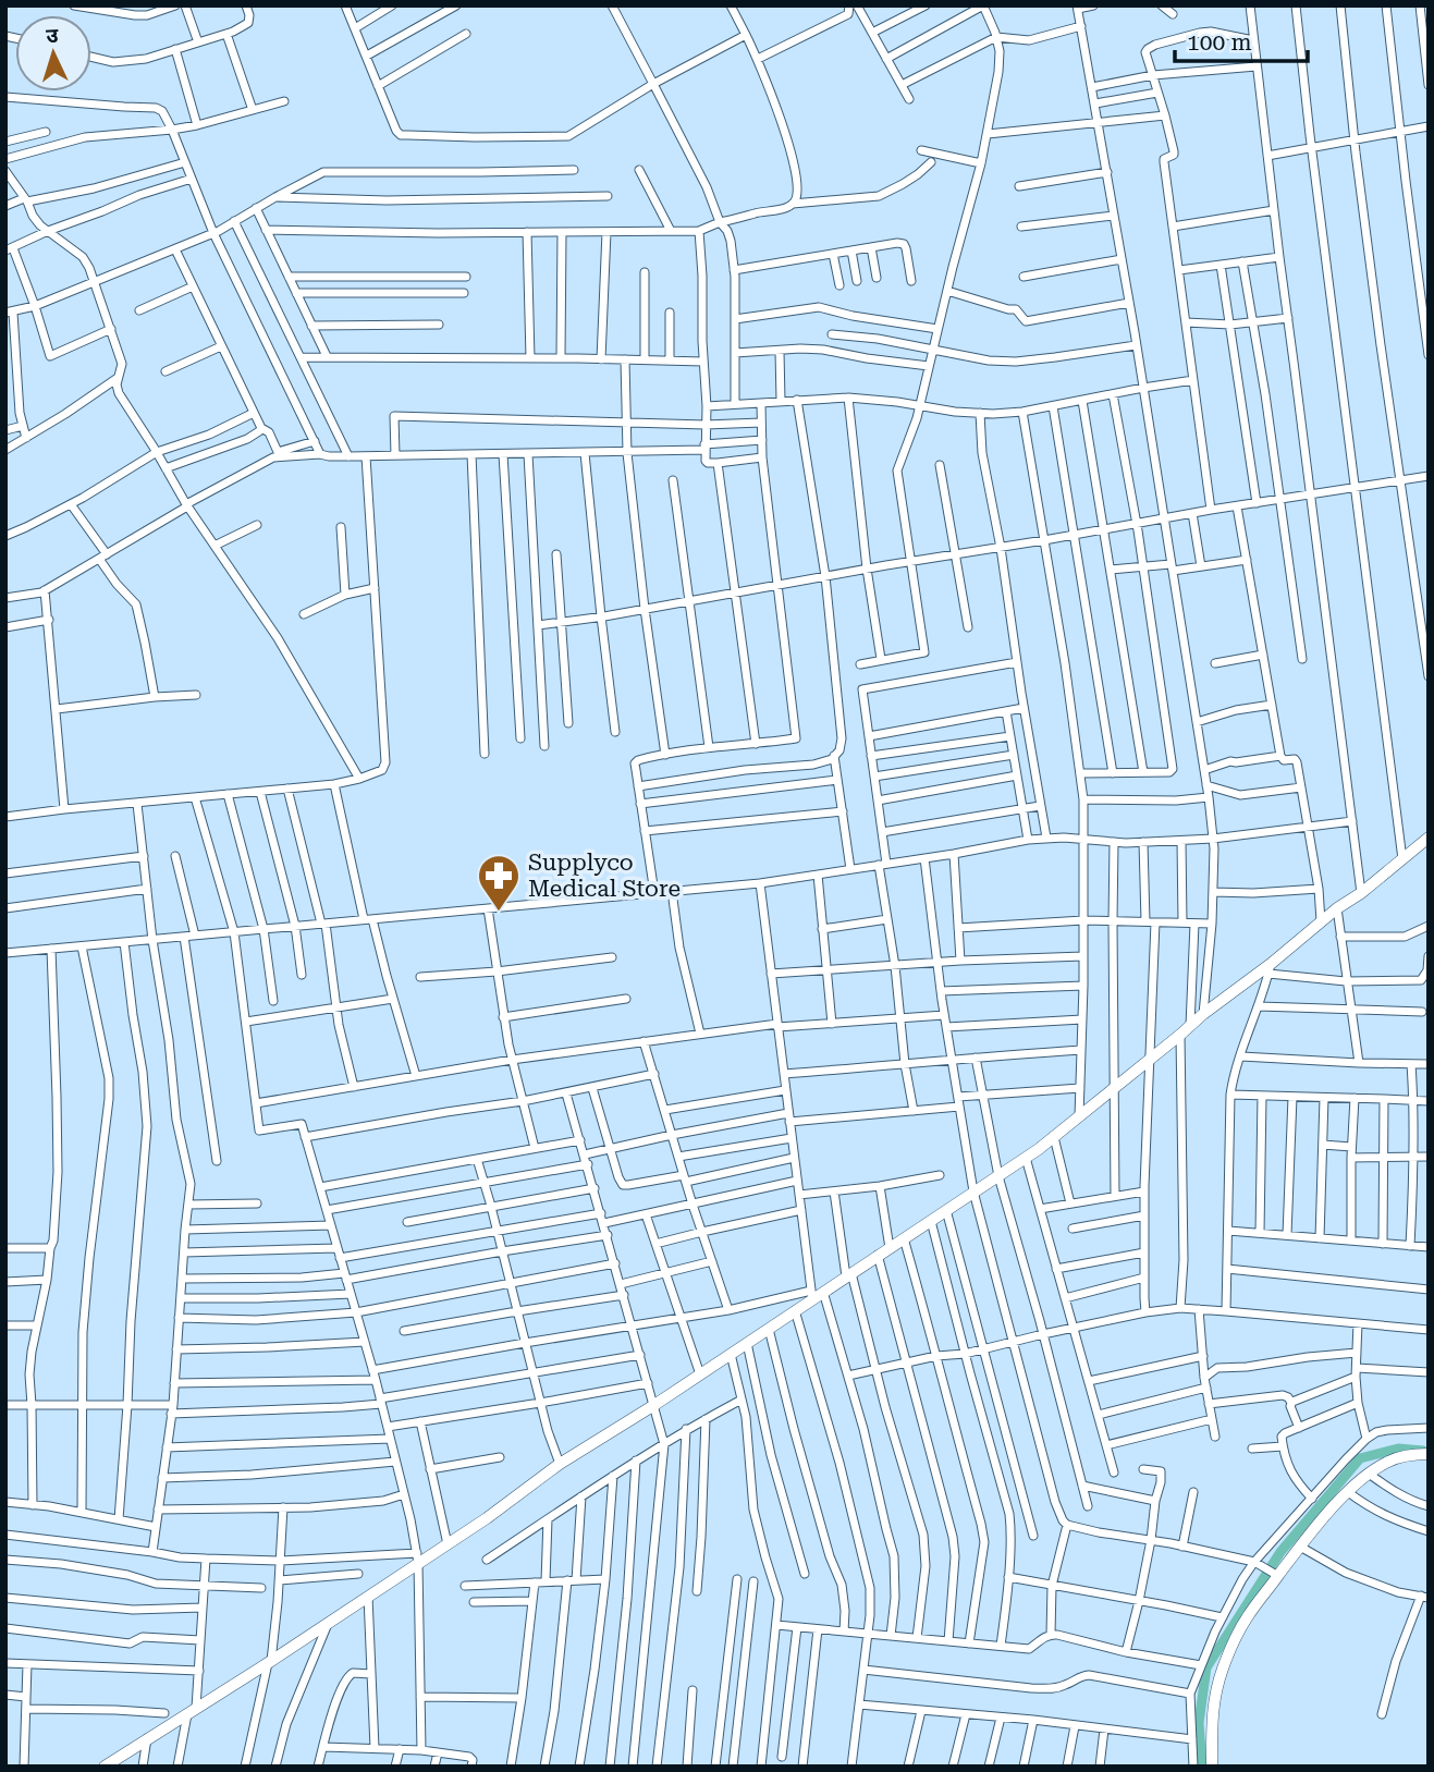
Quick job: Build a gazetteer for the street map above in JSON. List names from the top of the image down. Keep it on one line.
{"places":{"pharmacy":["Supplyco Medical Store"]},"scale_bar":"100 m","north":"top"}
